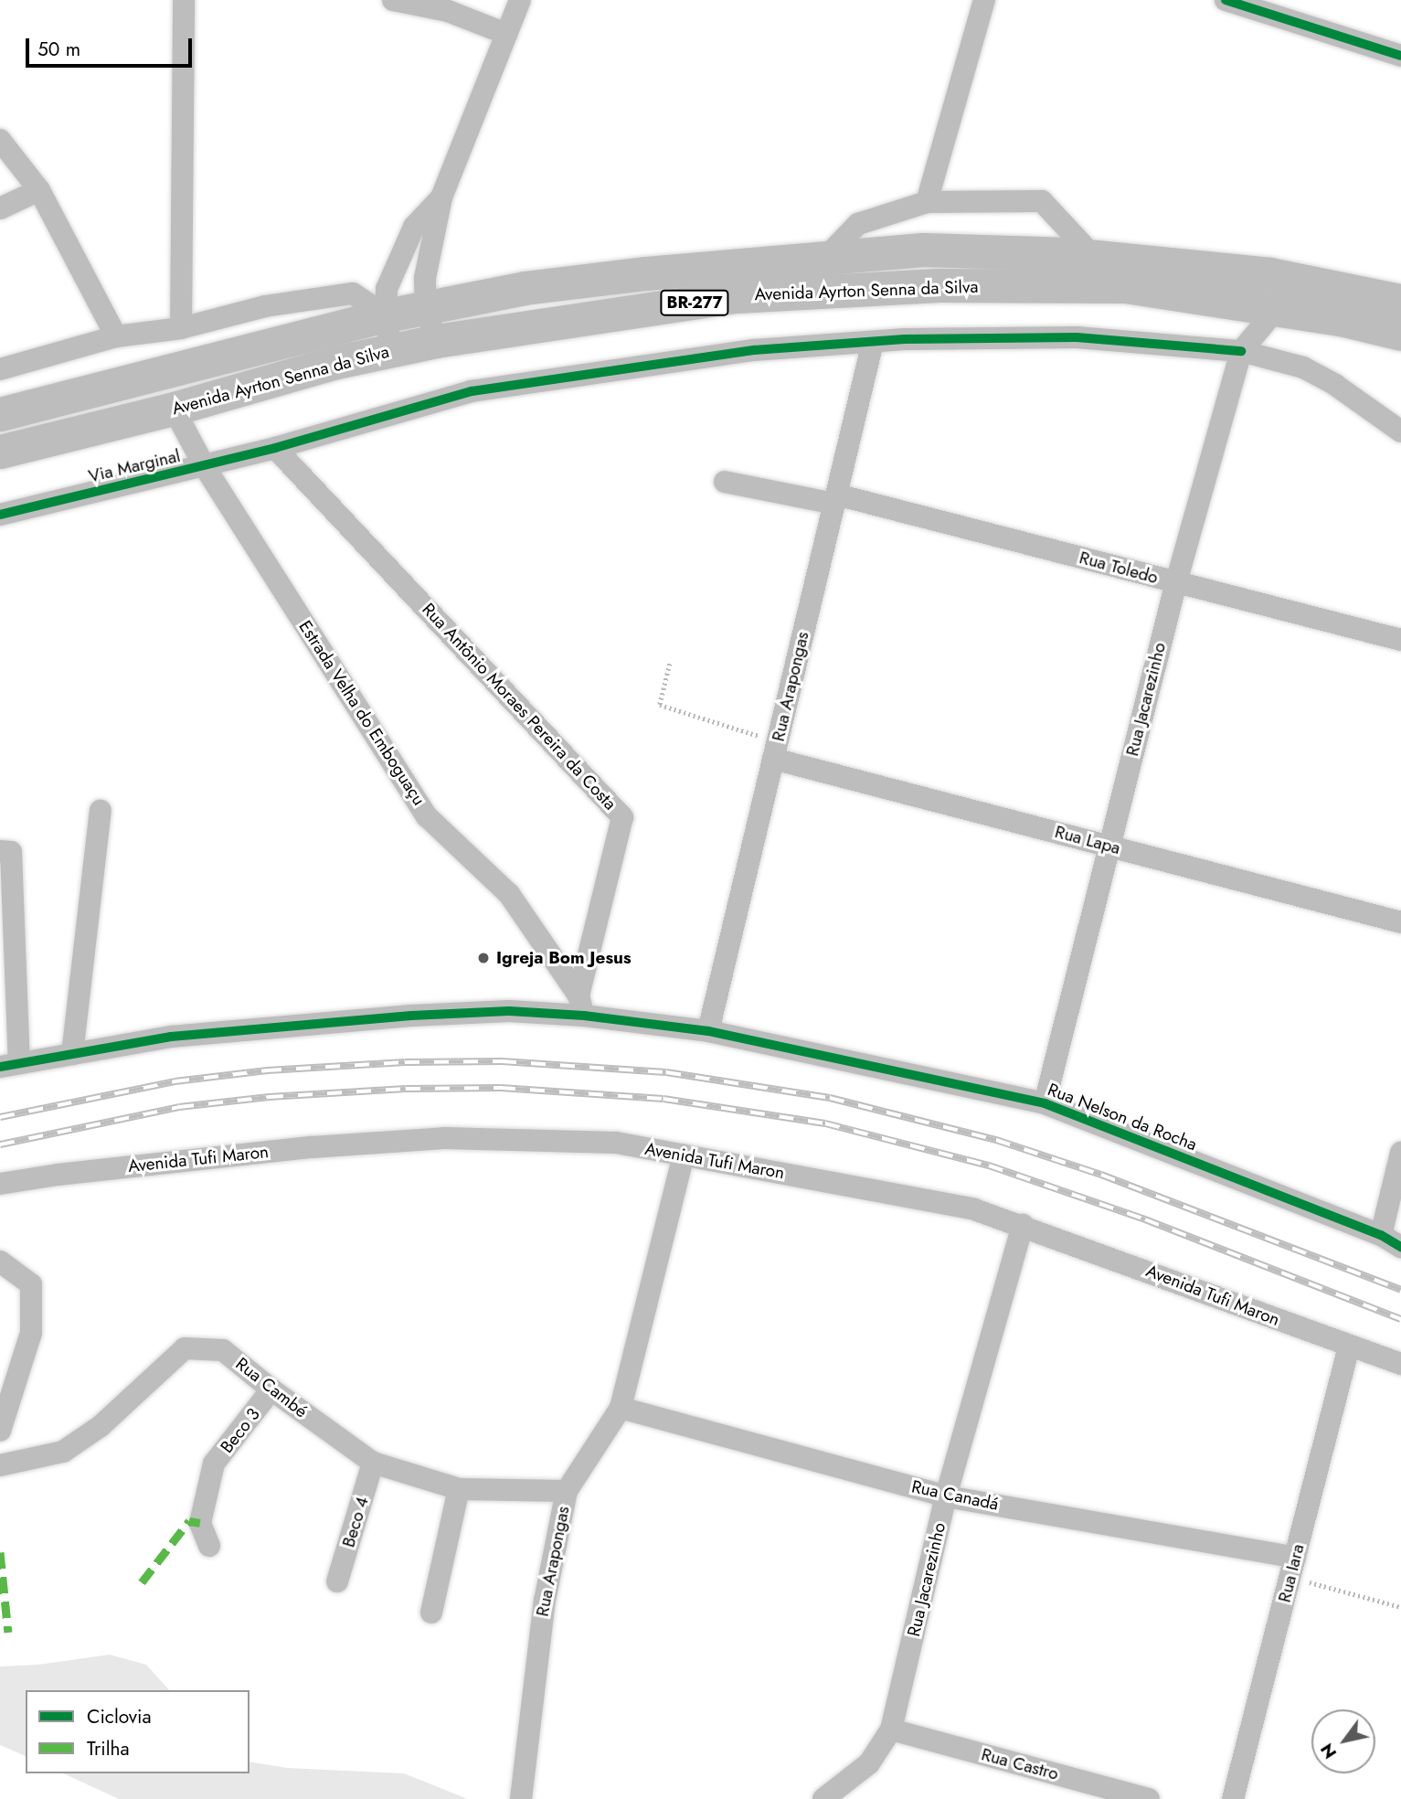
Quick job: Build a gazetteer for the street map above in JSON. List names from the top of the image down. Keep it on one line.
{"streets":{"highway":["Avenida Ayrton Senna da Silva","BR-277"],"street":["Via Marginal","Rua Toledo","Rua Arapongas","Rua Jacarezinho","Rua Antônio Moraes Pereira da Costa","Estrada Velha do Emboguaçu","Rua Lapa","Rua Nelson da Rocha","Avenida Tufi Maron","Rua Cambé","Beco 3","Rua Canadá","Beco 4","Rua Iara","Rua Castro"]},"crossings":[["Avenida Ayrton Senna da Silva","Rua Jacarezinho"],["Avenida Ayrton Senna da Silva","Estrada Velha do Emboguaçu"],["Via Marginal","Rua Arapongas"],["Via Marginal","Rua Jacarezinho"],["Via Marginal","Rua Antônio Moraes Pereira da Costa"],["Via Marginal","Estrada Velha do Emboguaçu"],["Rua Toledo","Rua Arapongas"],["Rua Toledo","Rua Jacarezinho"],["Rua Arapongas","Rua Lapa"],["Rua Arapongas","Rua Nelson da Rocha"],["Rua Arapongas","Avenida Tufi Maron"],["Rua Arapongas","Rua Cambé"],["Rua Arapongas","Rua Canadá"],["Rua Jacarezinho","Rua Lapa"],["Rua Jacarezinho","Rua Nelson da Rocha"],["Rua Jacarezinho","Avenida Tufi Maron"],["Rua Jacarezinho","Rua Canadá"],["Rua Jacarezinho","Rua Castro"],["Rua Antônio Moraes Pereira da Costa","Estrada Velha do Emboguaçu"],["Rua Antônio Moraes Pereira da Costa","Rua Nelson da Rocha"],["Estrada Velha do Emboguaçu","Rua Nelson da Rocha"],["Avenida Tufi Maron","Rua Iara"],["Rua Cambé","Beco 3"],["Rua Cambé","Beco 4"],["Rua Canadá","Rua Iara"]],"places":["Igreja Bom Jesus"],"legend":["Ciclovia","Trilha"],"scale_bar":"50 m","north":"bottom left"}
